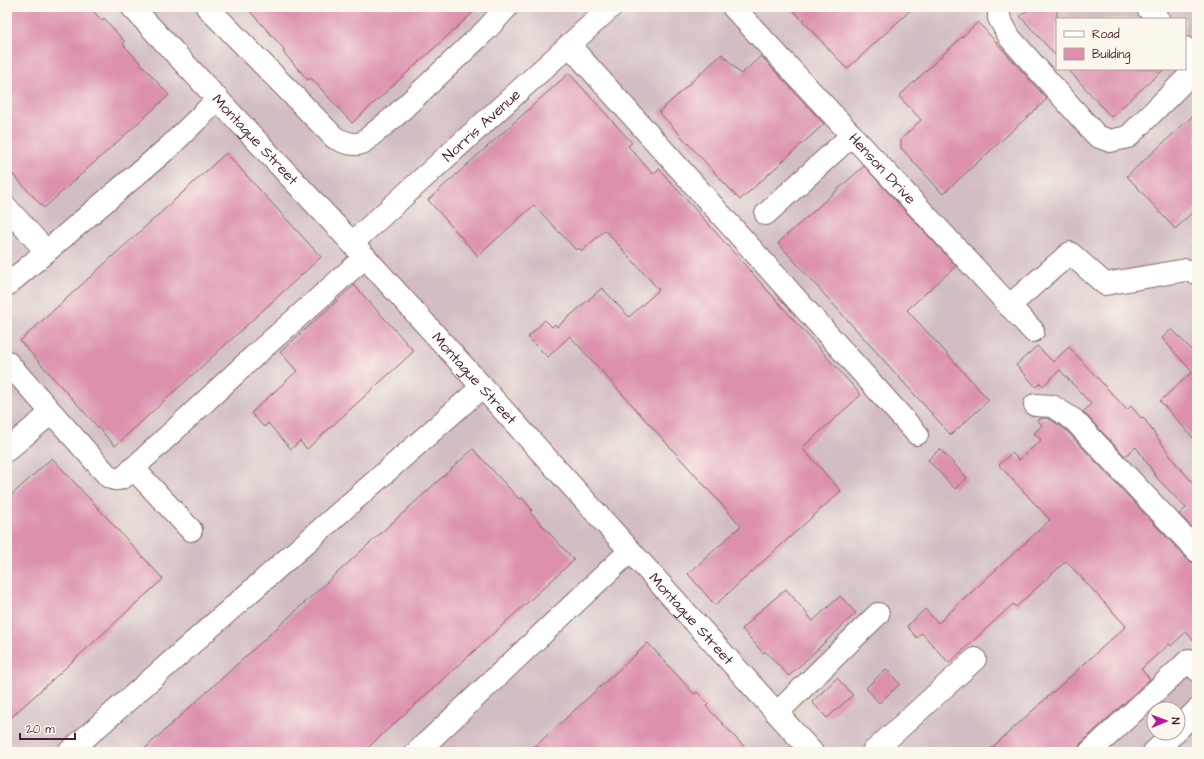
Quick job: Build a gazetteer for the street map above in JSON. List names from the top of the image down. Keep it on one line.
{"streets":{"street":["Norris Avenue","Montague Street","Henson Drive"]},"crossings":[["Norris Avenue","Montague Street"]],"legend":["Road","Building"],"scale_bar":"20 m","north":"right"}
